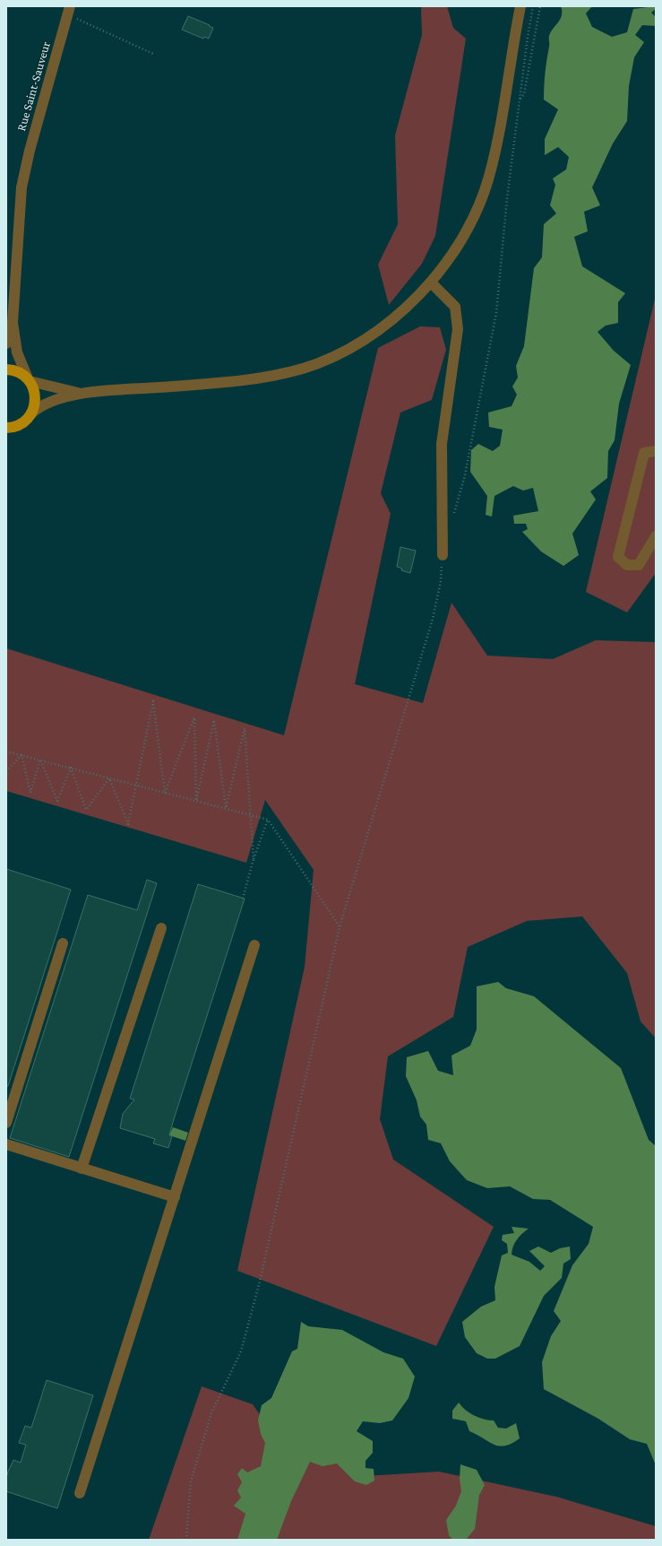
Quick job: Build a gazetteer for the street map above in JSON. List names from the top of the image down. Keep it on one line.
{"streets":{"street":["Rue Saint-Sauveur"]}}
